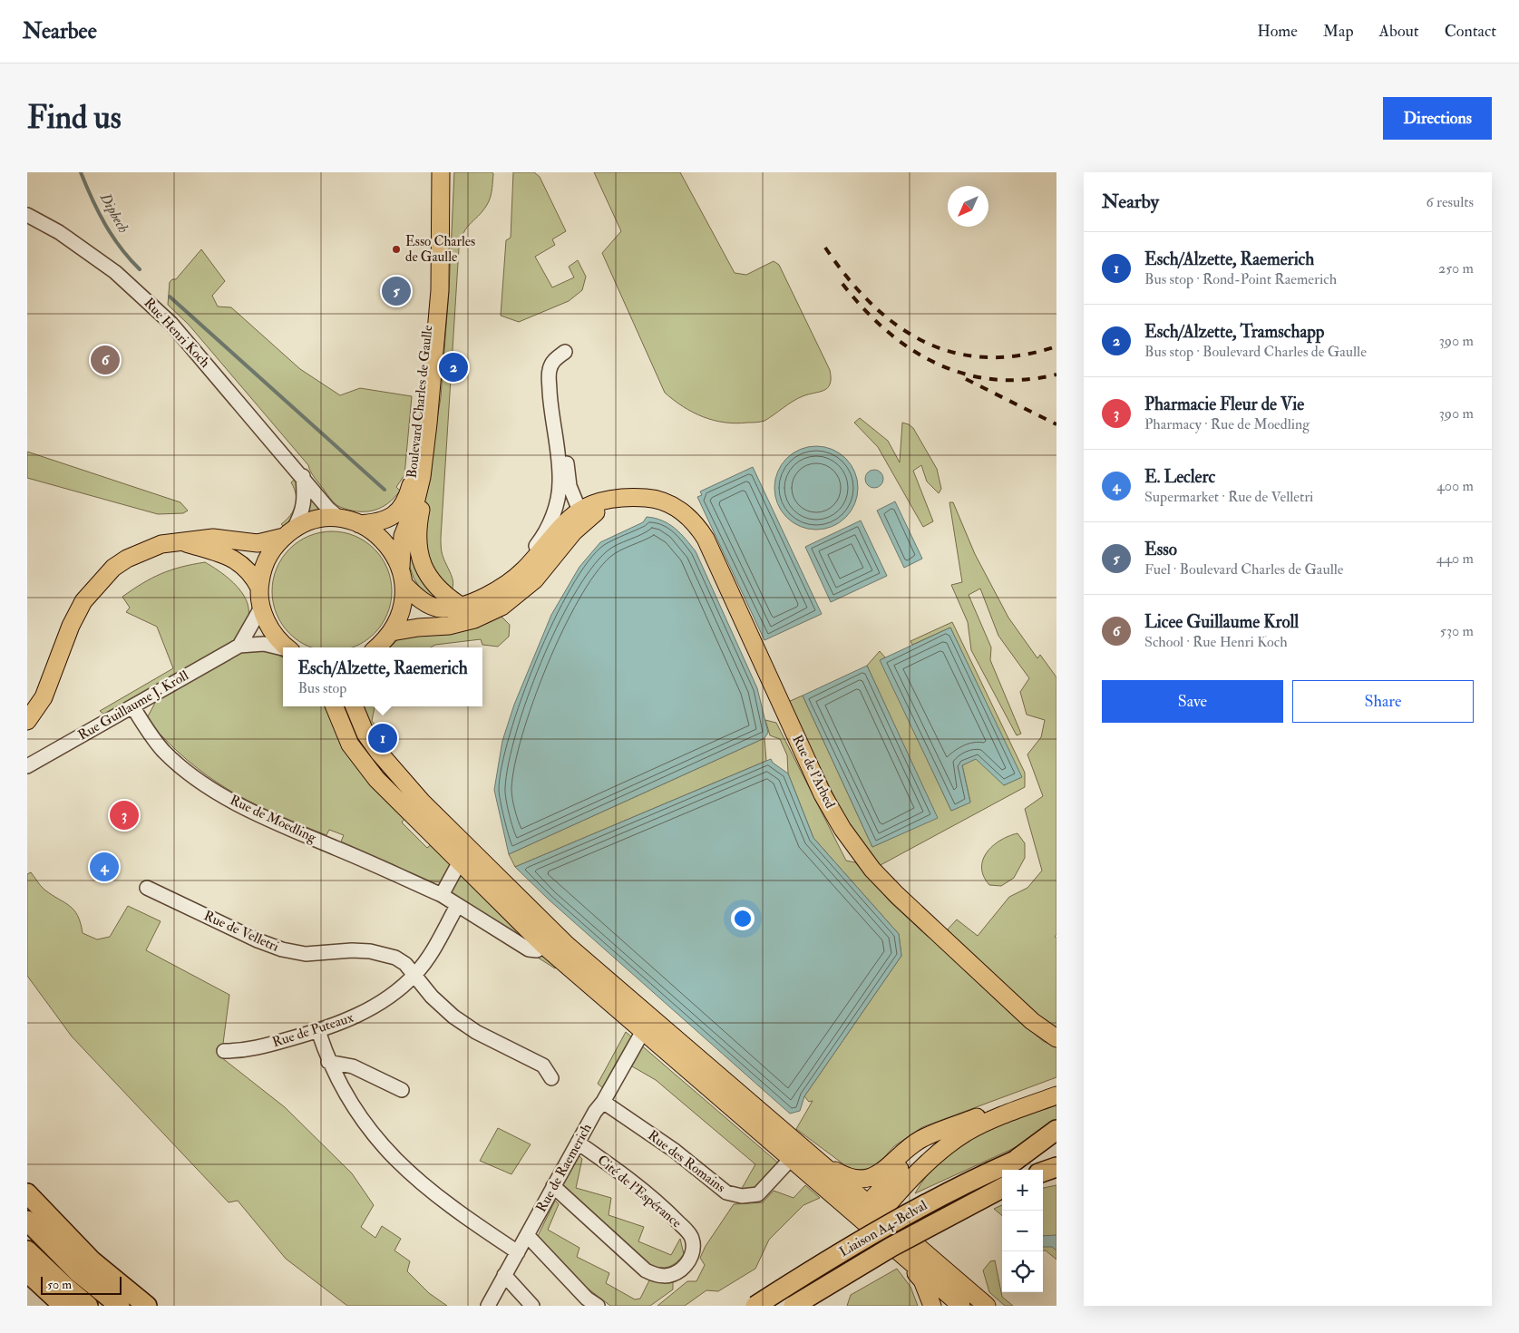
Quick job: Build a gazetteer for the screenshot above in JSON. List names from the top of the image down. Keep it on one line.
{"streets":{"highway":["Liaison A4-Belval"],"main road":["Boulevard Charles de Gaulle","Rue de l'Arbed"],"street":["Rue Henri Koch","Rue Guillaume J. Kroll","Rue de Moedling","Rue de Velletri","Rue de Puteaux","Rue des Romains","Rue de Raemerich","Cité de l'Espérance"]},"crossings":[["Boulevard Charles de Gaulle","Rue de l'Arbed"],["Rue Guillaume J. Kroll","Rue de Moedling"],["Rue de Velletri","Rue de Puteaux"],["Rue des Romains","Rue de Raemerich"],["Rue de Raemerich","Cité de l'Espérance"]],"water":["Dipbech"],"places":["Esso Charles de Gaulle"],"scale_bar":"50 m","north":"bottom left","page":{"header":"Nearbee","nav":["Home","Map","About","Contact"],"buttons":["Directions",["Save","Share"]],"title":"Find us","heading":["Nearby","6 results"],"list":[{"mark":"1","name":"Esch/Alzette, Raemerich","note":"Bus stop · Rond-Point Raemerich","value":"250 m"},{"mark":"2","name":"Esch/Alzette, Tramschapp","note":"Bus stop · Boulevard Charles de Gaulle","value":"390 m"},{"mark":"3","name":"Pharmacie Fleur de Vie","note":"Pharmacy · Rue de Moedling","value":"390 m"},{"mark":"4","name":"E. Leclerc","note":"Supermarket · Rue de Velletri","value":"400 m"},{"mark":"5","name":"Esso","note":"Fuel · Boulevard Charles de Gaulle","value":"440 m"},{"mark":"6","name":"Licee Guillaume Kroll","note":"School · Rue Henri Koch","value":"530 m"}],"pins":["5","6","2","1","3","4"],"popup":["Esch/Alzette, Raemerich","Bus stop"],"map_buttons":["+","−"],"scale":"50 m"}}
